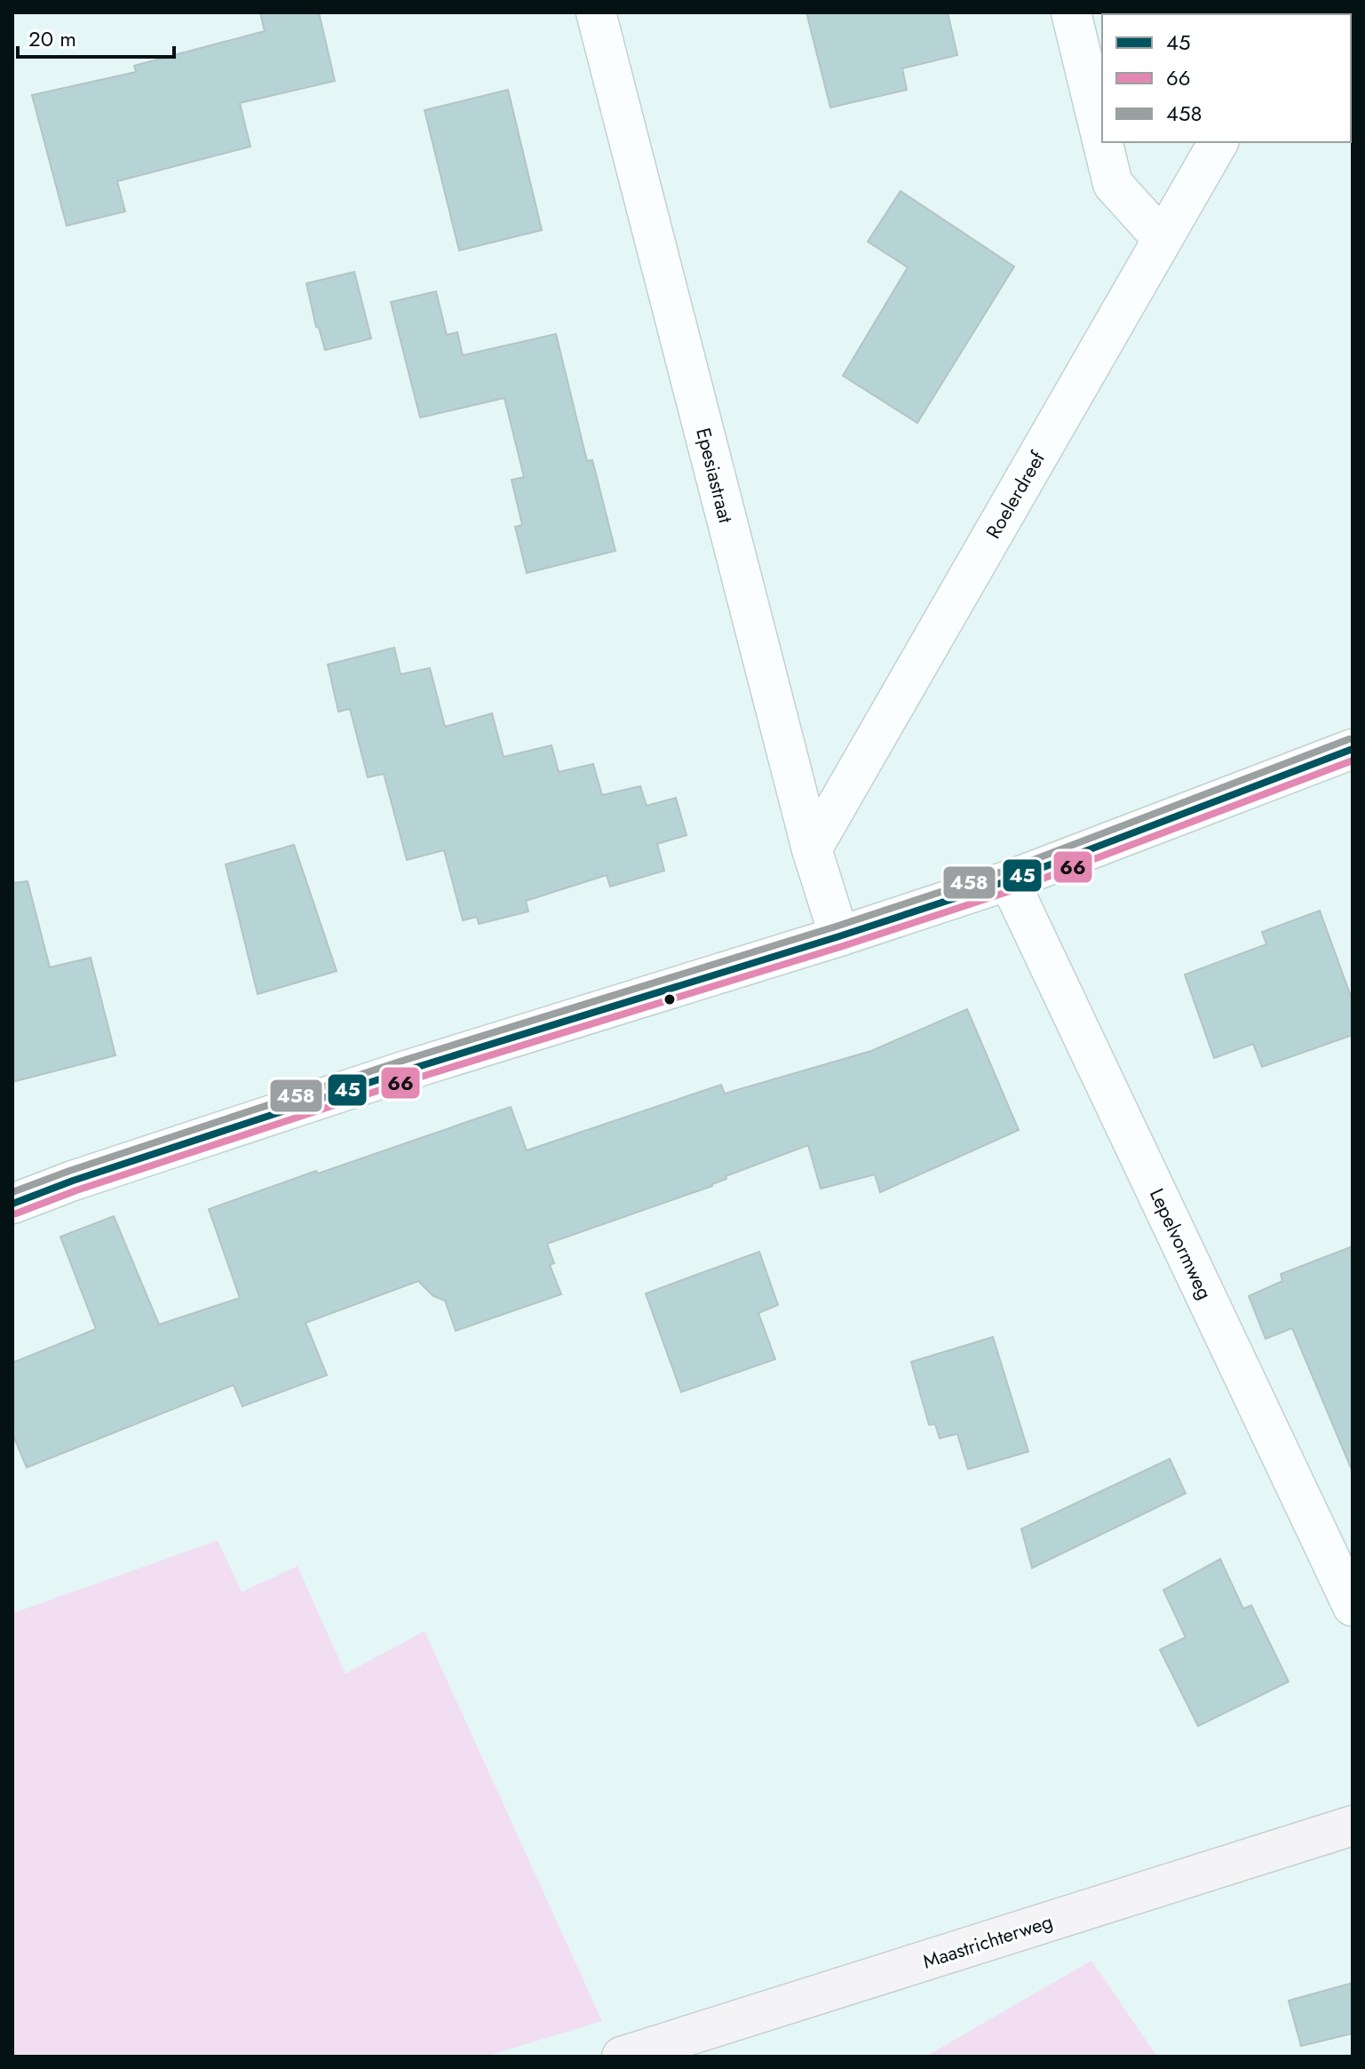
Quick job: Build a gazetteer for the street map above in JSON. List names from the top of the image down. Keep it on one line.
{"streets":{"main road":["Maastrichterweg"],"street":["Epesiastraat","Roelerdreef","Lepelvormweg"]},"crossings":[["Epesiastraat","Roelerdreef"]],"lines":["transit line 458","transit line 45","transit line 66"],"legend":["45","66","458"],"scale_bar":"20 m"}
